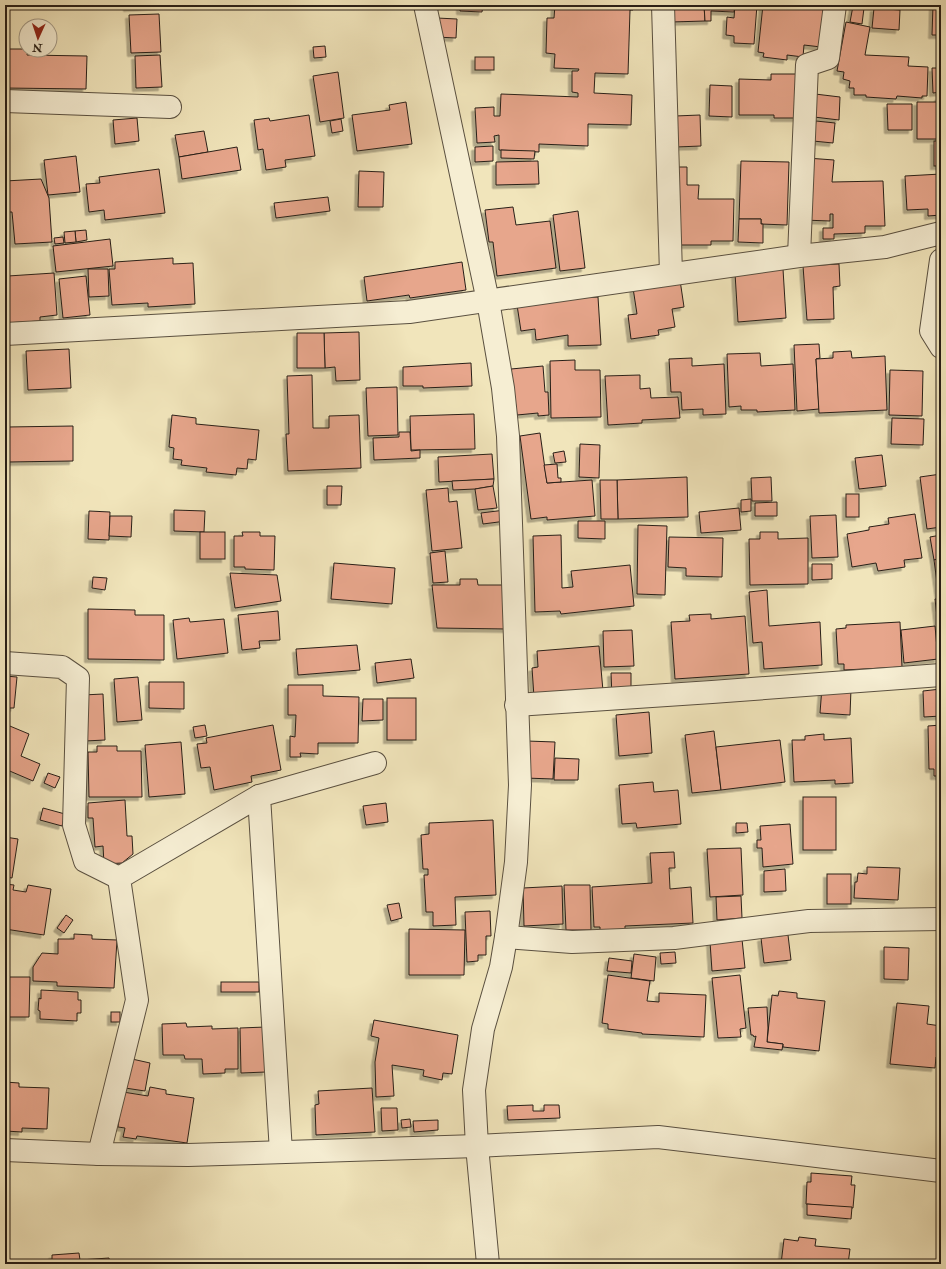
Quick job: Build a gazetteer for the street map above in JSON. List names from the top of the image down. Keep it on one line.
{"north":"bottom"}
